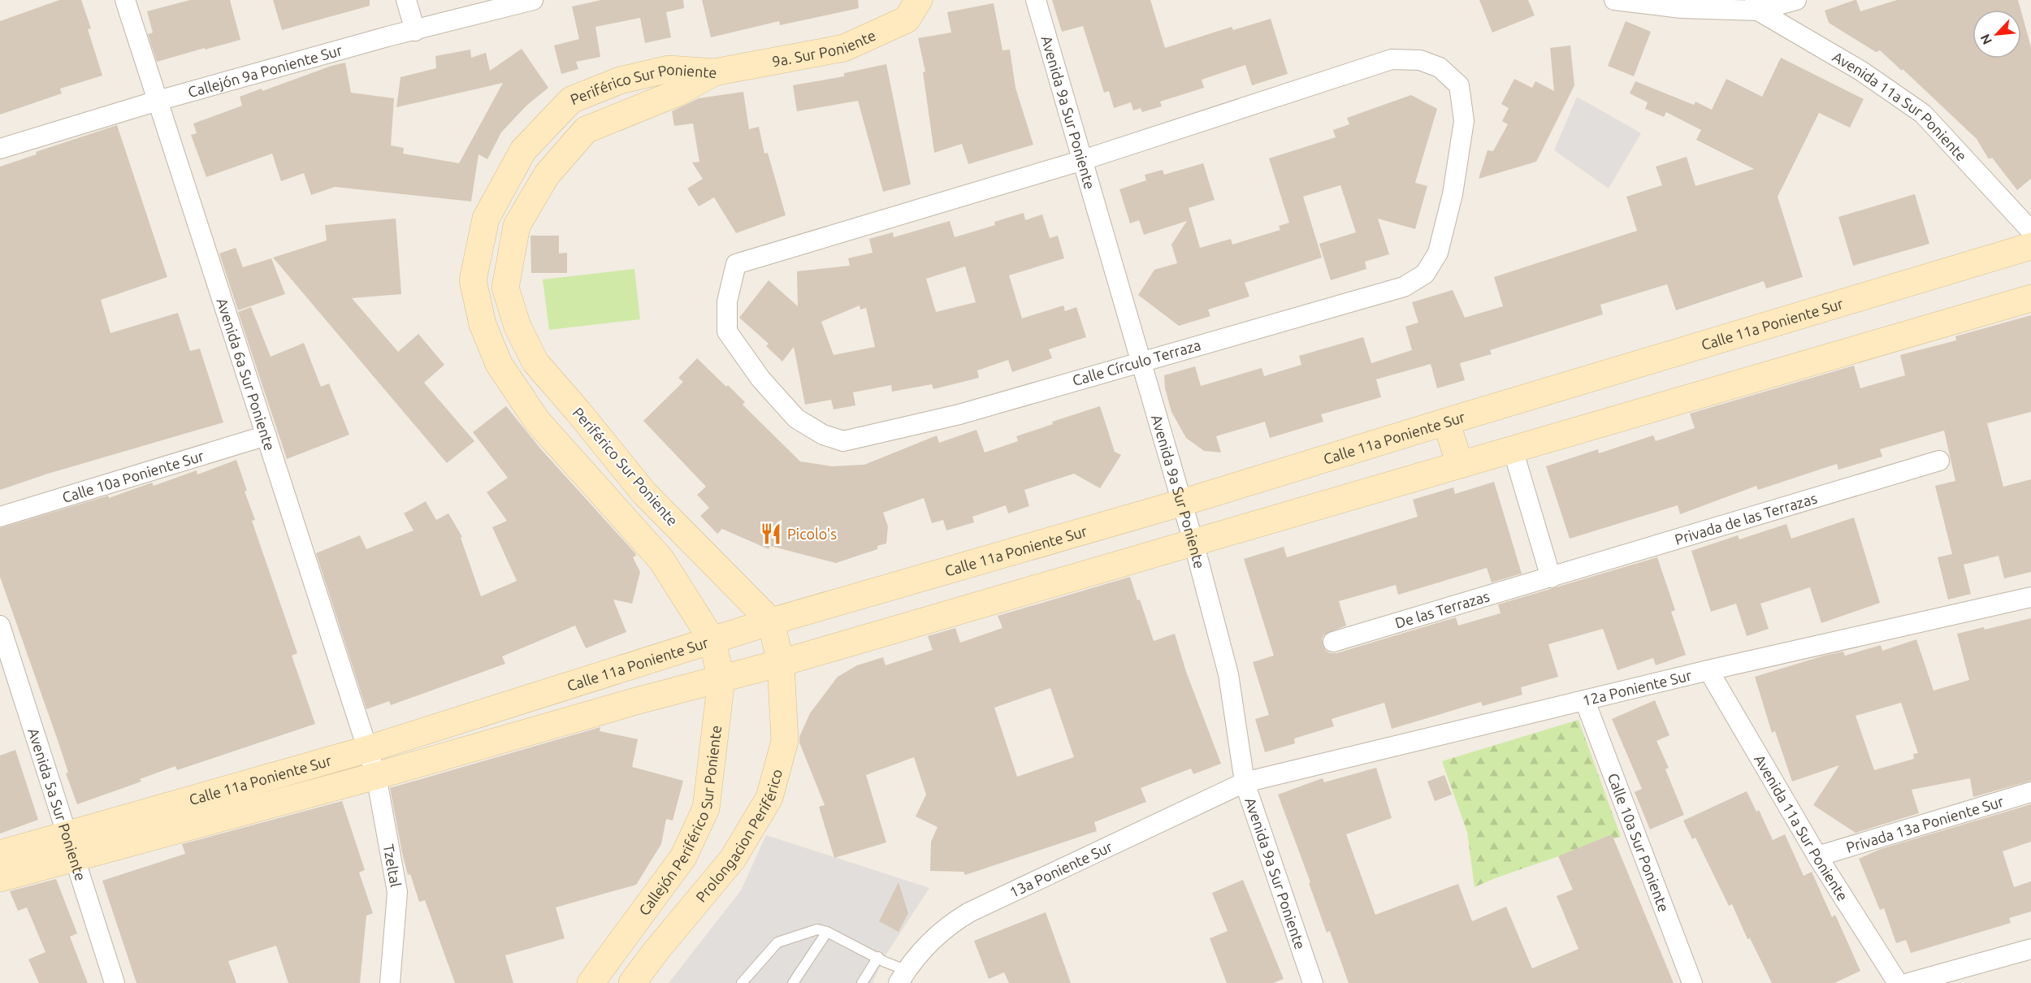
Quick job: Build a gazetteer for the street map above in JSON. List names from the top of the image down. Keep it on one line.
{"streets":{"main road":["9a. Sur Poniente","Periférico Sur Poniente","Calle 11a Poniente Sur","Callejón Periférico Sur Poniente","Prolongacion Periférico"],"street":["Callejón 9a Poniente Sur","Avenida 11a Sur Poniente","Avenida 9a Sur Poniente","Calle Círculo Terraza","Avenida 6a Sur Poniente","Calle 10a Poniente Sur","Privada de las Terrazas","De las Terrazas","12a Poniente Sur","Avenida 5a Sur Poniente","Privada 13a Poniente Sur","Calle 10a Sur Poniente","Tzeltal","13a Poniente Sur"]},"crossings":[["9a. Sur Poniente","Periférico Sur Poniente"],["Callejón 9a Poniente Sur","Avenida 6a Sur Poniente"],["Periférico Sur Poniente","Calle 11a Poniente Sur"],["Periférico Sur Poniente","Callejón Periférico Sur Poniente"],["Avenida 11a Sur Poniente","12a Poniente Sur"],["Avenida 11a Sur Poniente","Privada 13a Poniente Sur"],["Avenida 9a Sur Poniente","Calle 11a Poniente Sur"],["Avenida 9a Sur Poniente","Calle Círculo Terraza"],["Avenida 9a Sur Poniente","12a Poniente Sur"],["Avenida 9a Sur Poniente","13a Poniente Sur"],["Calle 11a Poniente Sur","Avenida 6a Sur Poniente"],["Calle 11a Poniente Sur","Avenida 5a Sur Poniente"],["Calle 11a Poniente Sur","Callejón Periférico Sur Poniente"],["Calle 11a Poniente Sur","Prolongacion Periférico"],["Calle 11a Poniente Sur","Tzeltal"],["Avenida 6a Sur Poniente","Calle 10a Poniente Sur"],["Avenida 6a Sur Poniente","Tzeltal"],["Privada de las Terrazas","De las Terrazas"],["12a Poniente Sur","Calle 10a Sur Poniente"],["12a Poniente Sur","13a Poniente Sur"]],"places":{"restaurant":["Picolo's"]},"north":"bottom left"}
